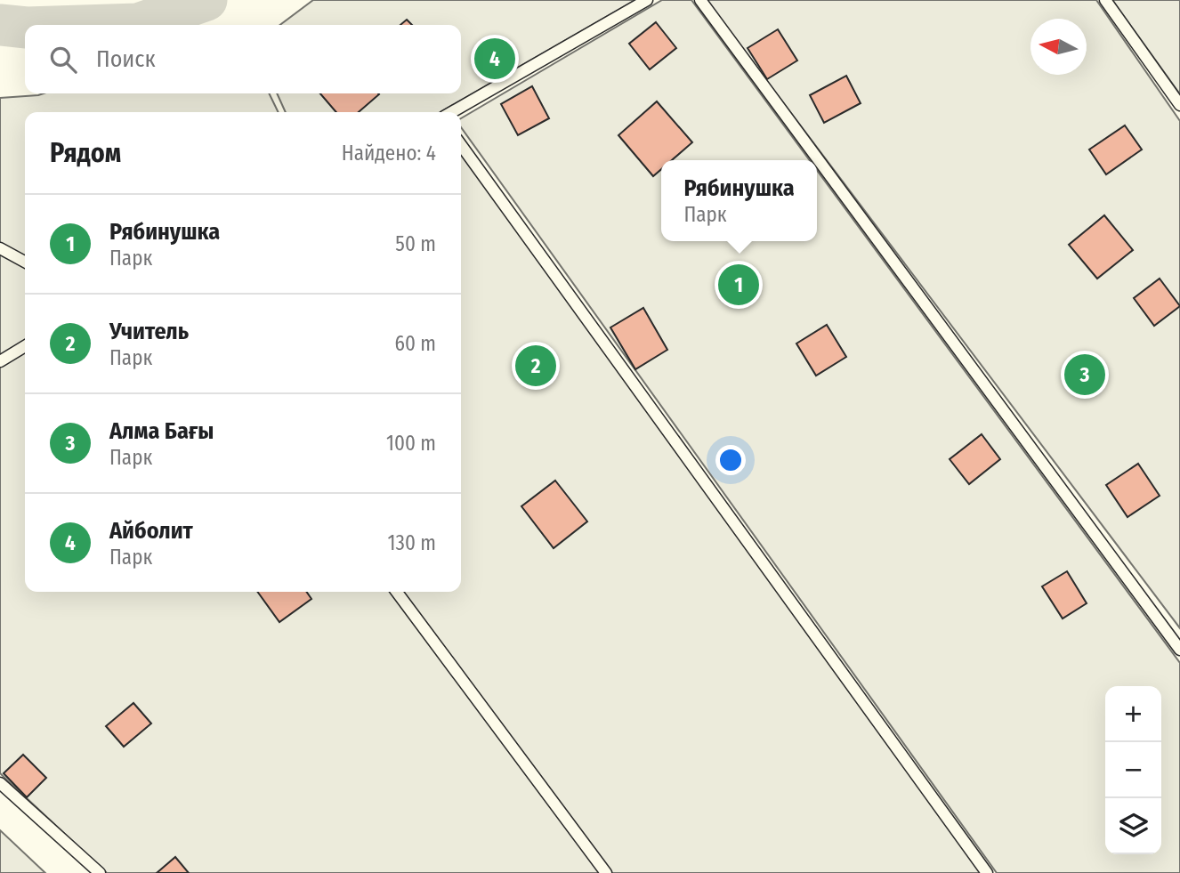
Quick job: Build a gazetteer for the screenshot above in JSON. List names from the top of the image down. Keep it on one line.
{"north":"left","page":{"search":"Поиск","pins":["4","1","2","3"],"heading":["Рядом","Найдено: 4"],"popup":["Рябинушка","Парк"],"list":[{"mark":"1","name":"Рябинушка","note":"Парк","value":"50 m"},{"mark":"2","name":"Учитель","note":"Парк","value":"60 m"},{"mark":"3","name":"Алма Бағы","note":"Парк","value":"100 m"},{"mark":"4","name":"Айболит","note":"Парк","value":"130 m"}],"map_buttons":["+","−"]}}
